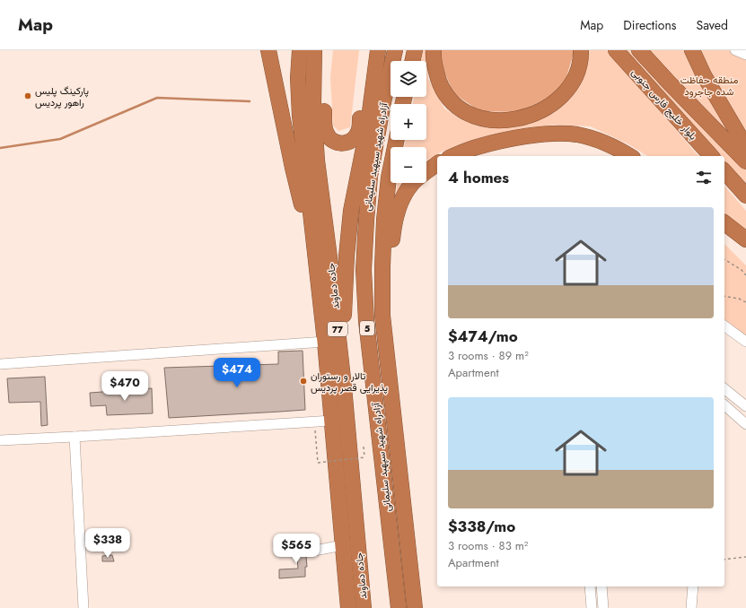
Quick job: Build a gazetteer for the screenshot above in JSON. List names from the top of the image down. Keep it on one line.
{"streets":{"highway":["بلوار خلیج فارس جنوبی","آزادراه شهید سپهبد سلیمانی","جاده دماوند","5","77"]},"parks":["منطقه حفاظت شده جاجرود"],"places":["پارکینگ پلیس راهور پردیس","تالار و رستوران پذیرایی قصر پردیس"],"page":{"header":"Map","nav":["Map","Directions","Saved"],"map_buttons":["+","−"],"heading":"4 homes","list":[{"name":"$474/mo","note":"3 rooms · 89 m² · Apartment"},{"name":"$338/mo","note":"3 rooms · 83 m² · Apartment"}],"price":["$474","$470","$338","$565"]}}
